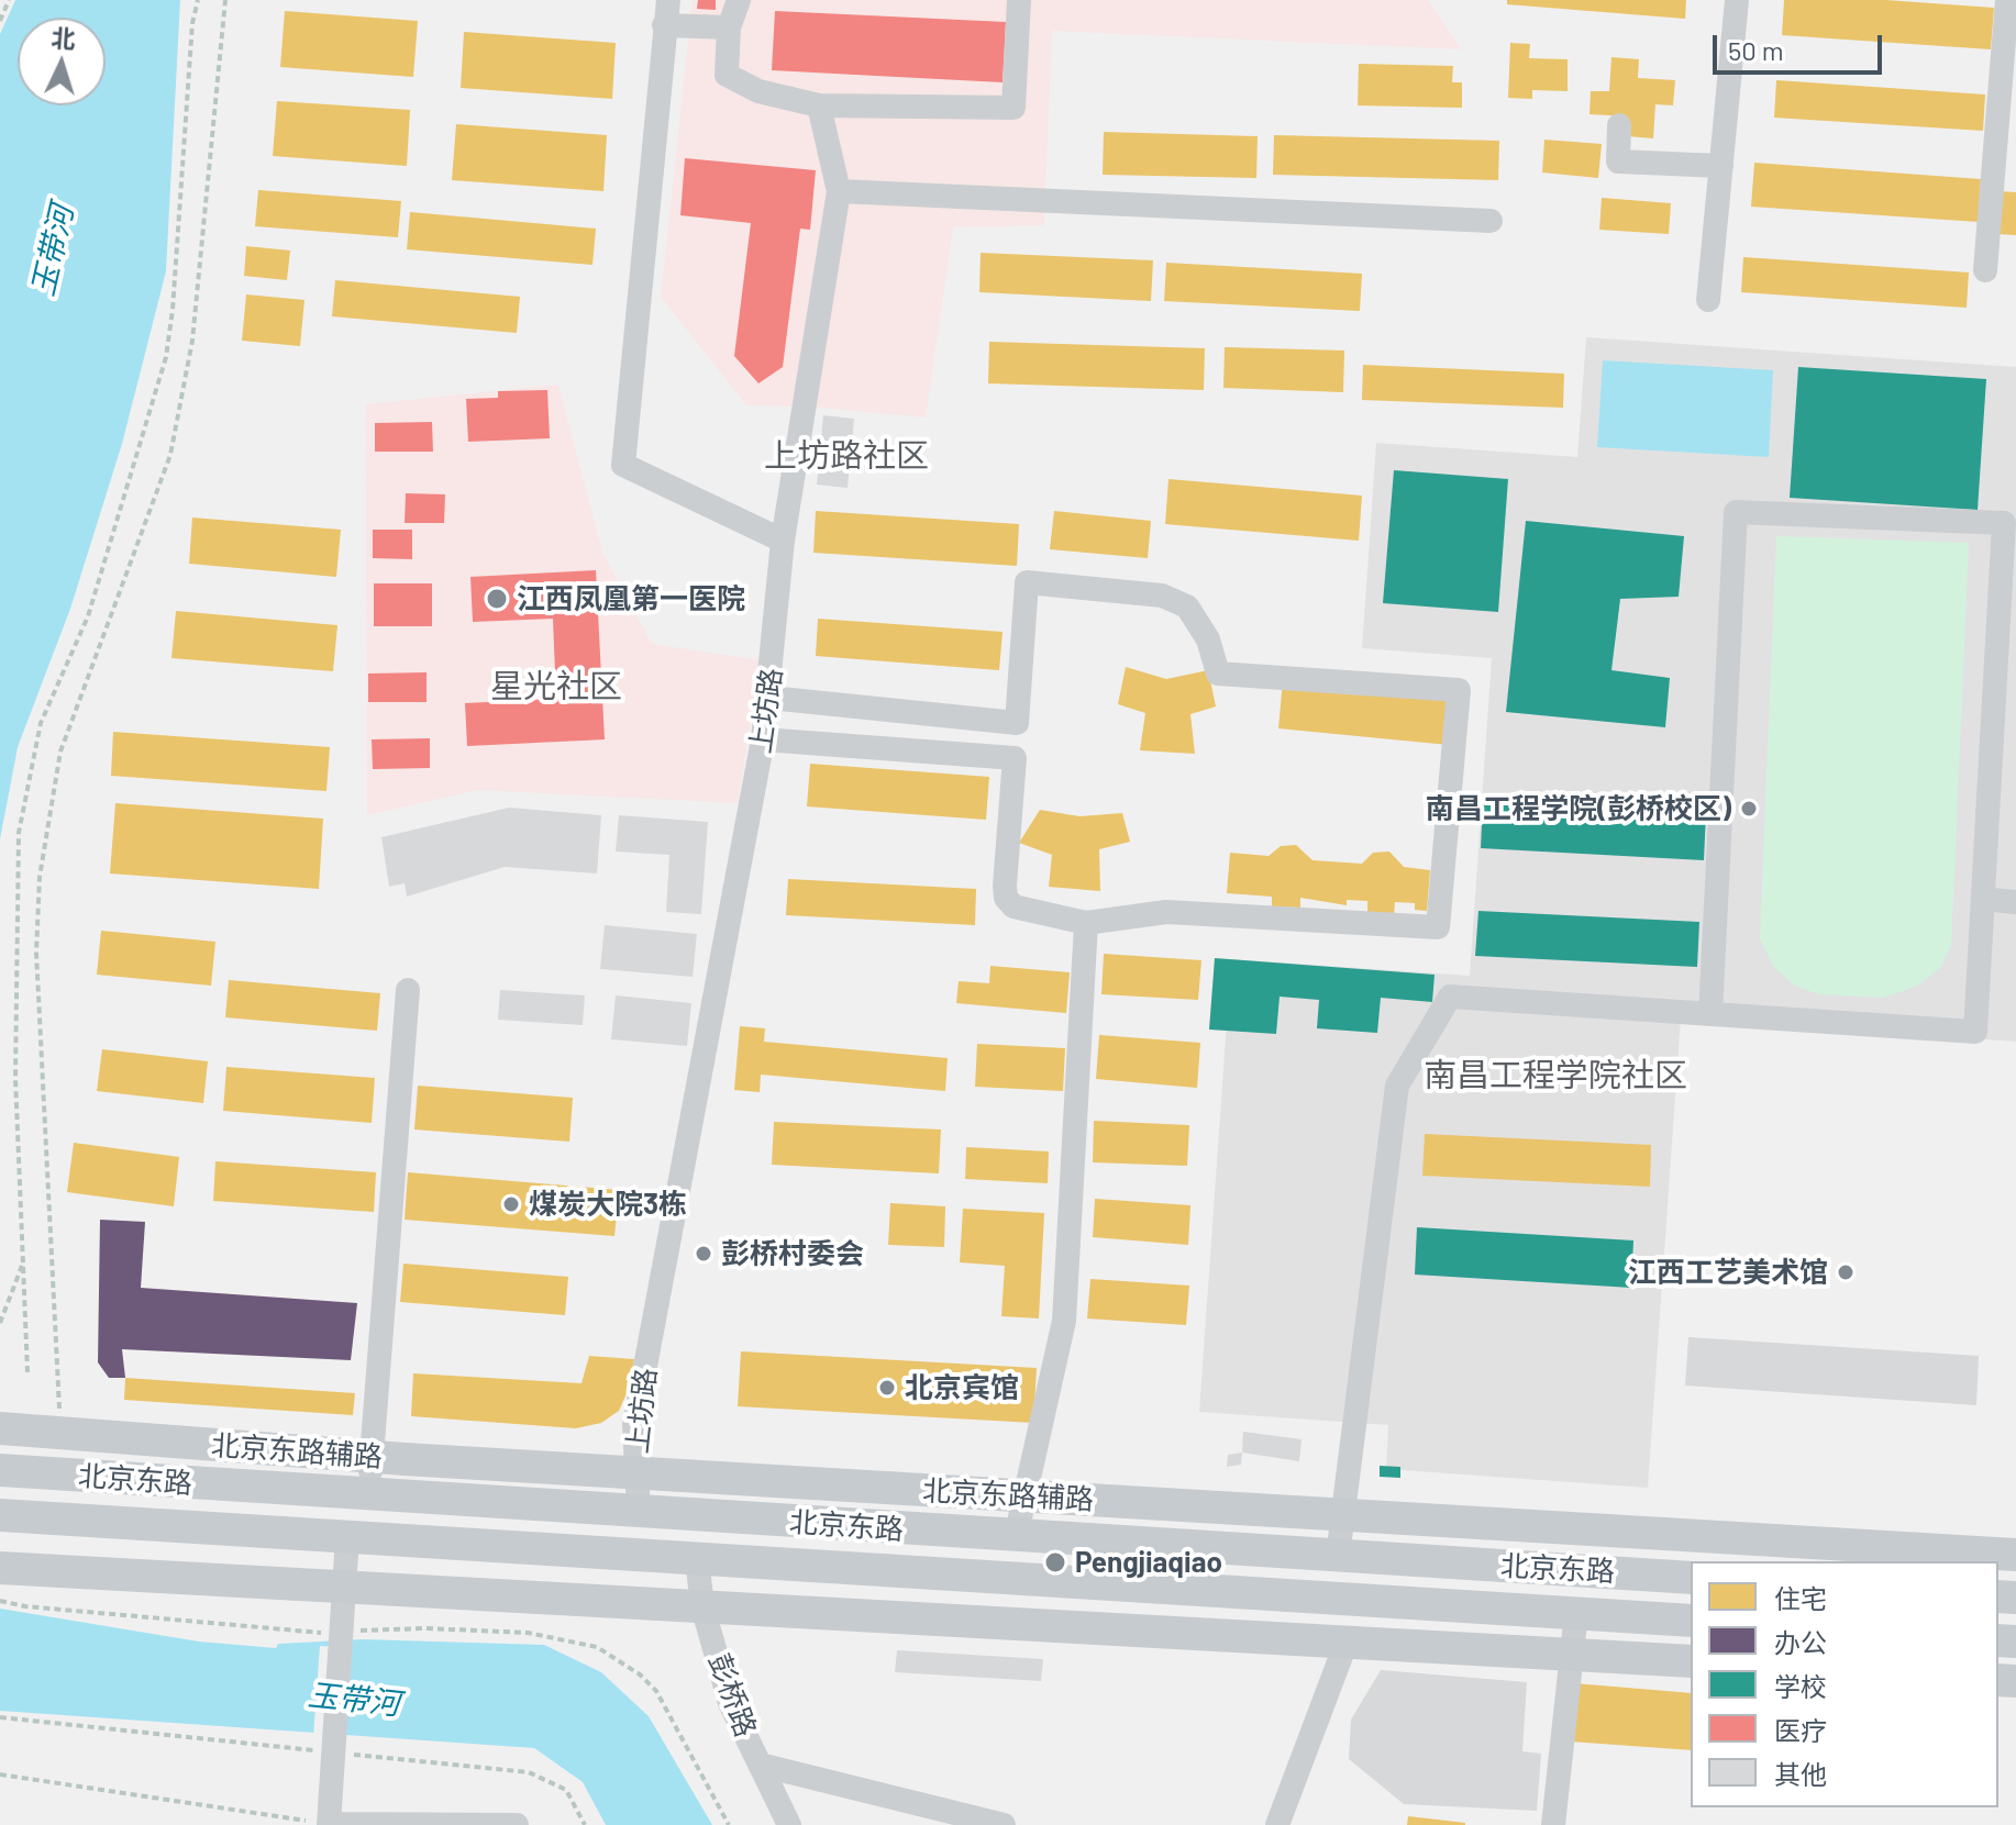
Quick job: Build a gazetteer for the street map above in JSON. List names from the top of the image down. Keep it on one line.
{"streets":{"main road":["北京东路辅路","北京东路"],"street":["上坊路","彭桥路"]},"crossings":[["上坊路","北京东路辅路"],["上坊路","北京东路"],["北京东路","彭桥路"]],"districts":["上坊路社区","星光社区","南昌工程学院社区"],"water":["玉带河"],"places":["江西凤凰第一医院","南昌工程学院(彭桥校区)","煤炭大院3栋","彭桥村委会","江西工艺美术馆","北京宾馆","Pengjiaqiao"],"legend":["住宅","办公","学校","医疗","其他"],"scale_bar":"50 m","north":"top"}
